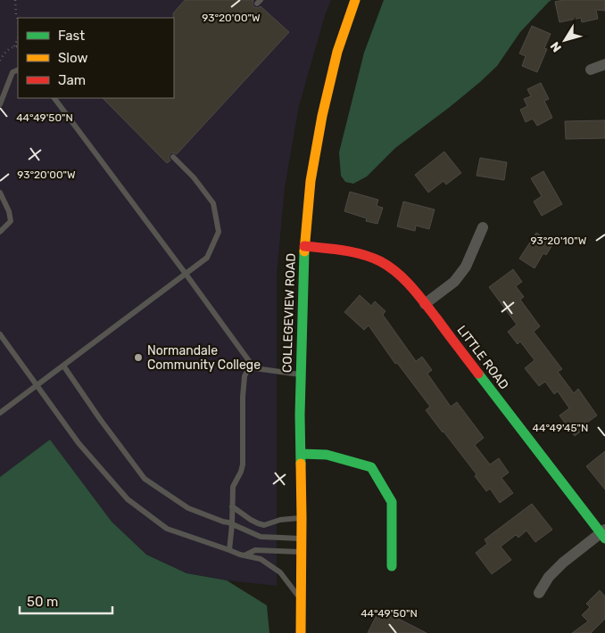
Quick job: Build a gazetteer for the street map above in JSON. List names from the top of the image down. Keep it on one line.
{"streets":{"street":["COLLEGEVIEW ROAD","LITTLE ROAD"]},"crossings":[["COLLEGEVIEW ROAD","LITTLE ROAD"]],"places":["Normandale Community College"],"legend":["Fast","Slow","Jam"],"scale_bar":"50 m","north":"bottom left","coordinates":["93°20'00\"W","44°49'50\"N","93°20'10\"W","44°49'45\"N"]}
